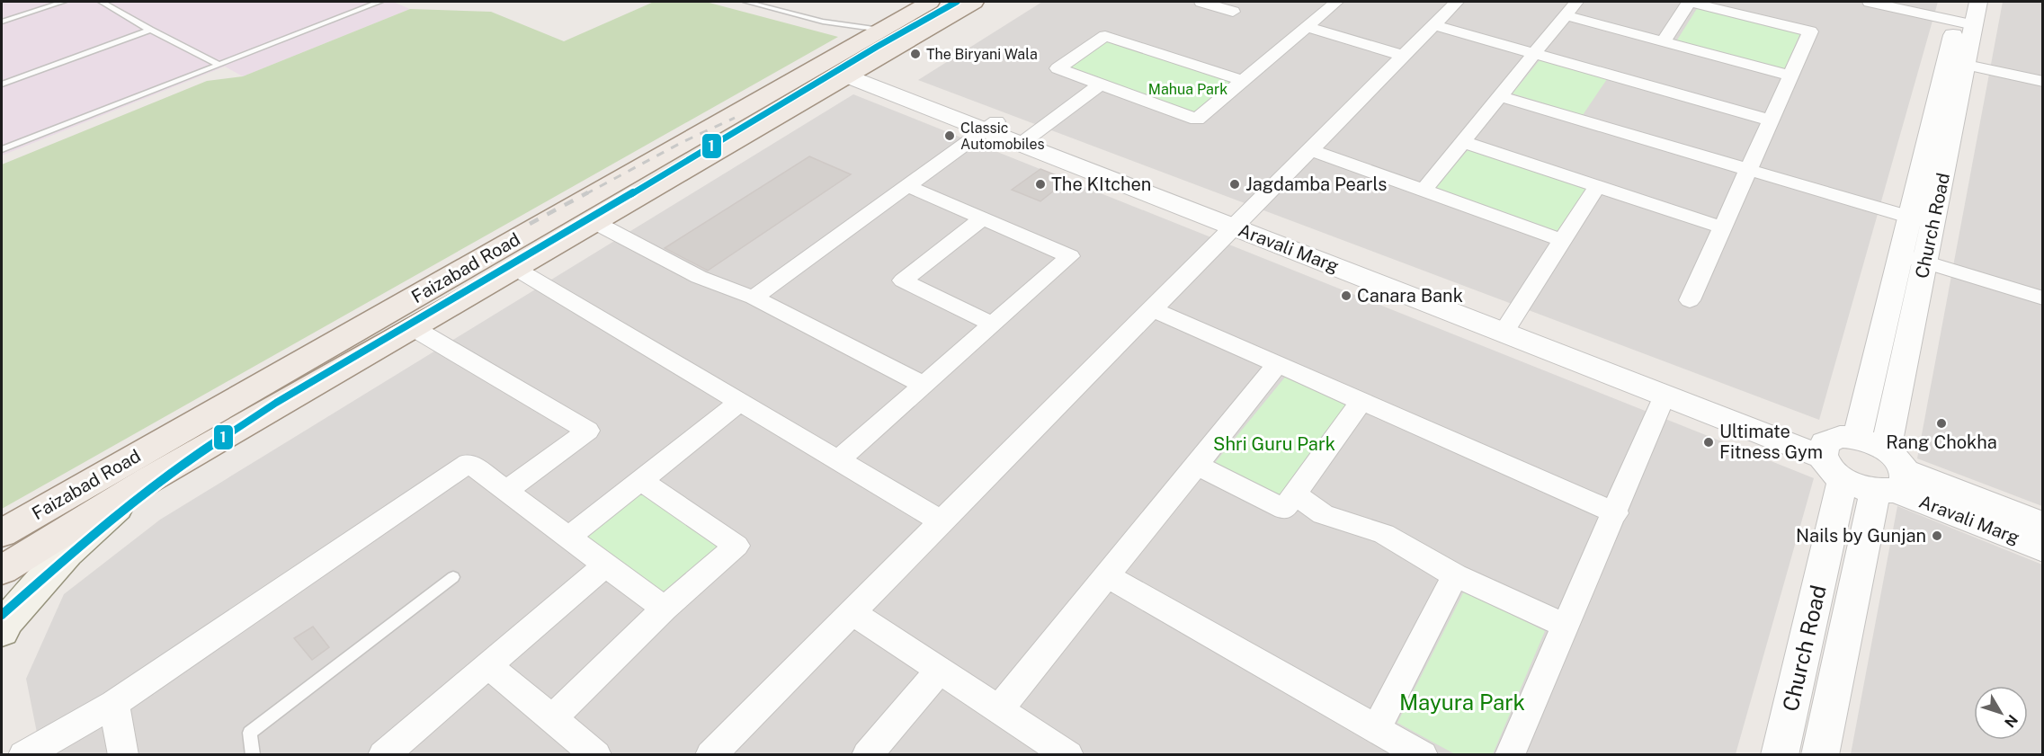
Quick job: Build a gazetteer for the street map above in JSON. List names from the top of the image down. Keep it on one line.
{"streets":{"main road":["Faizabad Road"],"street":["Church Road","Aravali Marg"]},"crossings":[["Church Road","Aravali Marg"],["Aravali Marg","Faizabad Road"]],"parks":["Mahua Park","Shri Guru Park","Mayura Park"],"places":["The Biryani Wala","Classic Automobiles","The KItchen","Jagdamba Pearls","Canara Bank","Rang Chokha","Ultimate Fitness Gym","Nails by Gunjan"],"lines":["transit line 1"],"north":"bottom right"}
